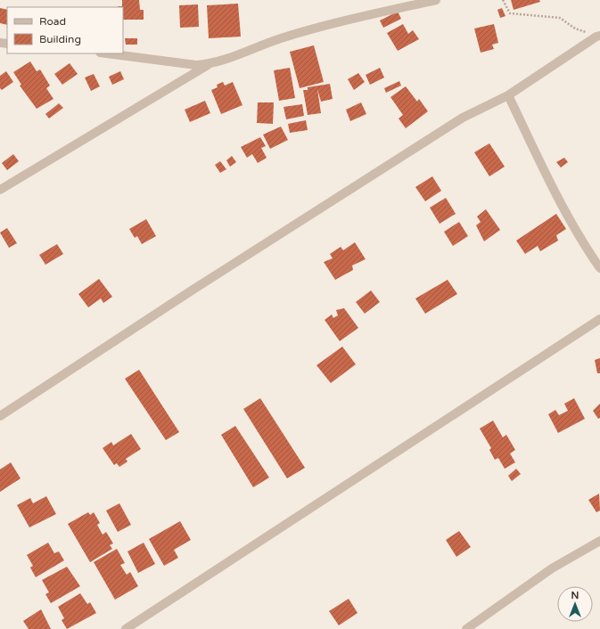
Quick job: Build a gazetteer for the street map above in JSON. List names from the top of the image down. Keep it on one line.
{"legend":["Road","Building"],"north":"top"}
